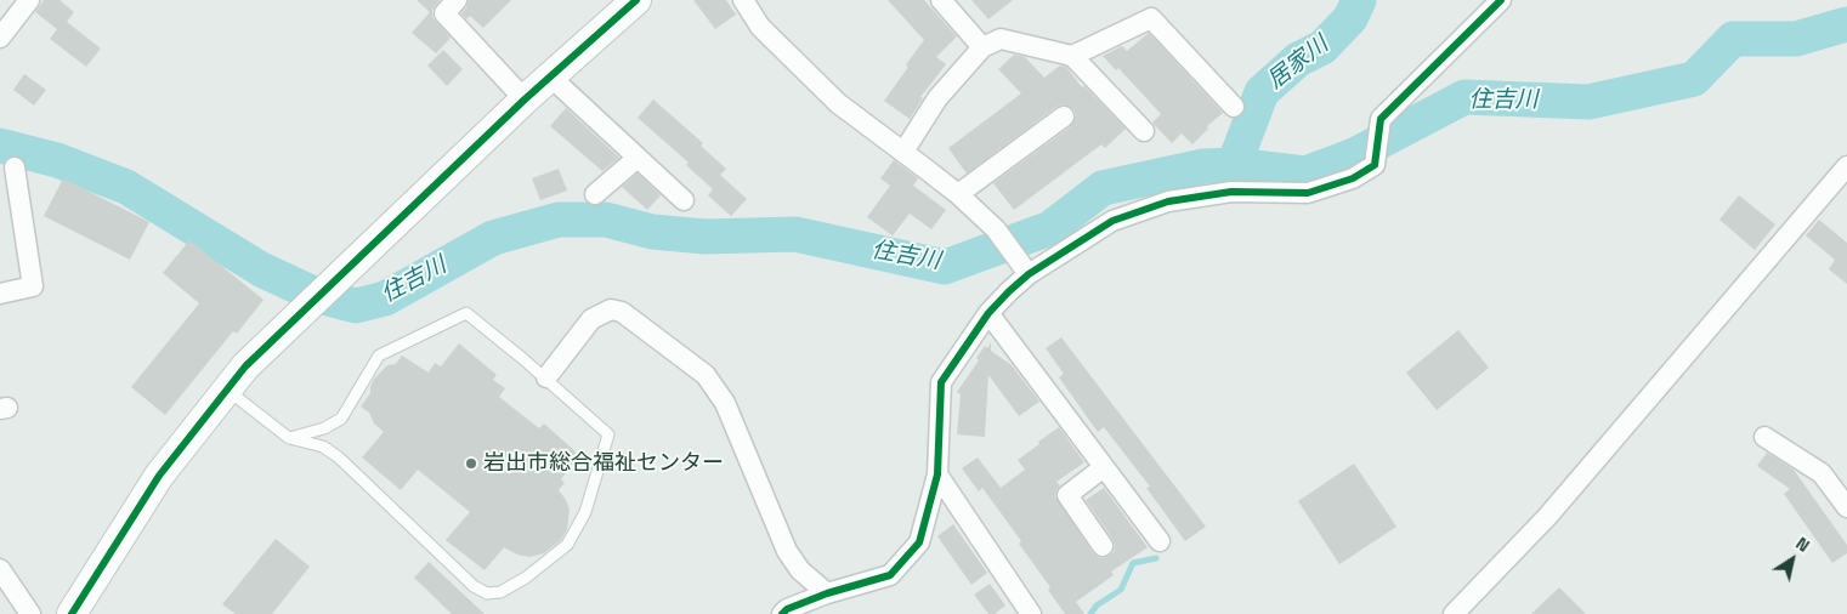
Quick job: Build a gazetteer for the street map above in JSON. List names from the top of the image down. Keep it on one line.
{"water":["居家川","住吉川"],"places":["岩出市総合福祉センター"],"north":"top right"}
